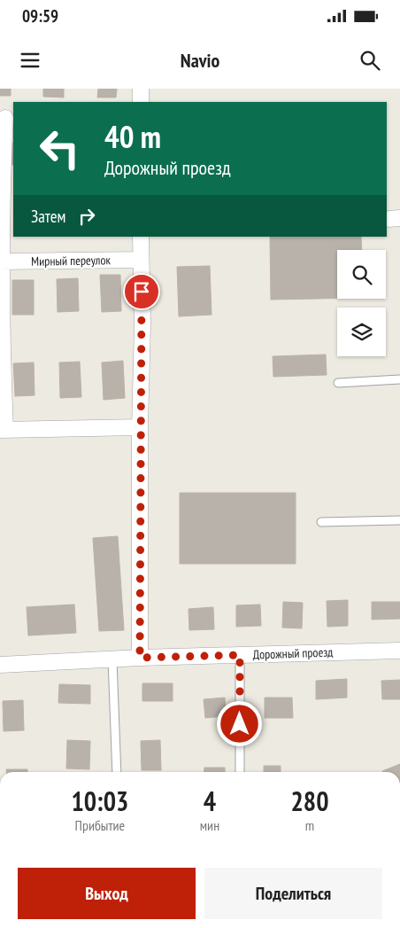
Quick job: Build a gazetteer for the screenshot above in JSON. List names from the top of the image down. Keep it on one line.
{"streets":{"street":["Мирный переулок","Дорожный проезд"]},"page":{"status":"09:59","header":"Navio","turn":["40 m","Дорожный проезд"],"then":"Затем","eta":["10:03","Прибытие","4","мин","280","m"],"buttons":["Выход","Поделиться"]}}
